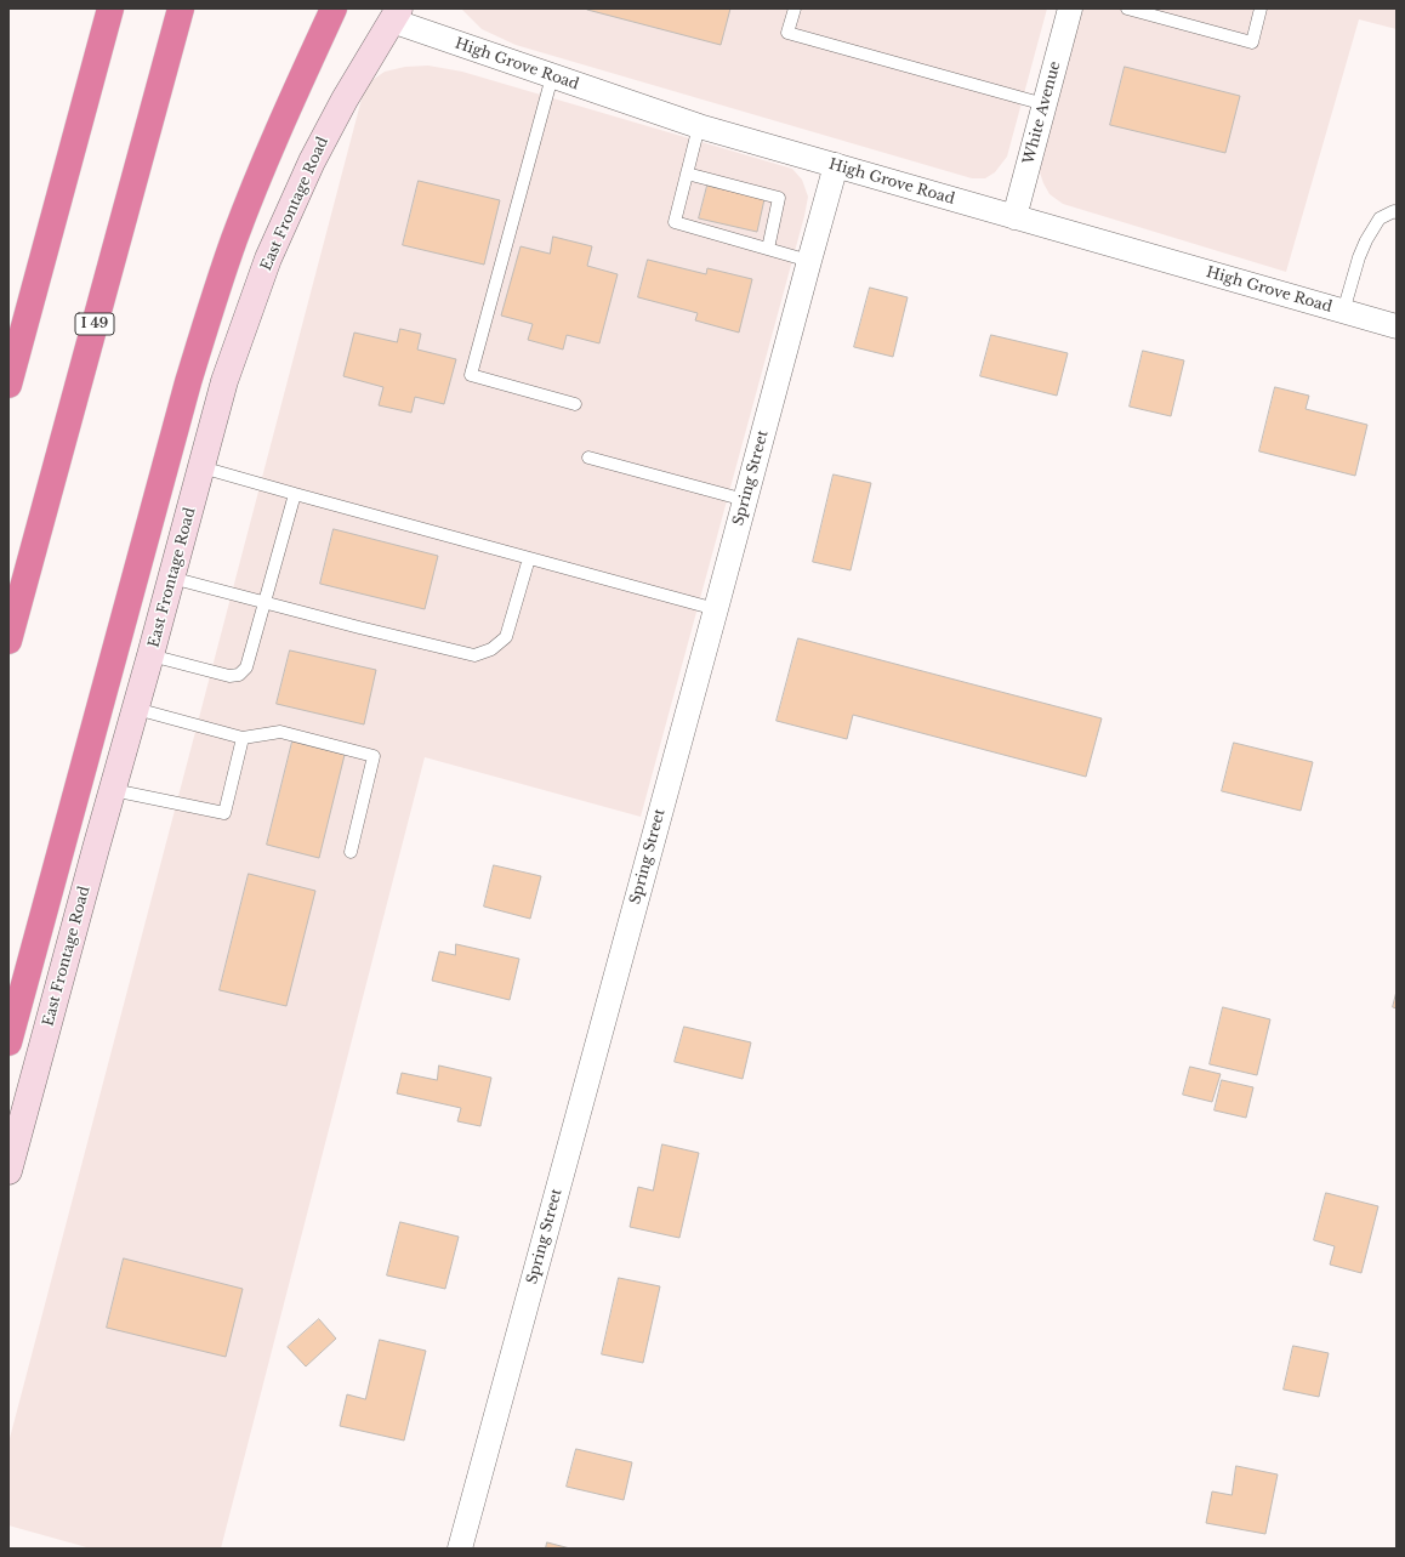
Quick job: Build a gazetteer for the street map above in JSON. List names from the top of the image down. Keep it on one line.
{"streets":{"highway":["I 49"],"street":["High Grove Road","White Avenue","East Frontage Road","Spring Street"]},"crossings":[["High Grove Road","White Avenue"],["High Grove Road","East Frontage Road"],["High Grove Road","Spring Street"]]}
